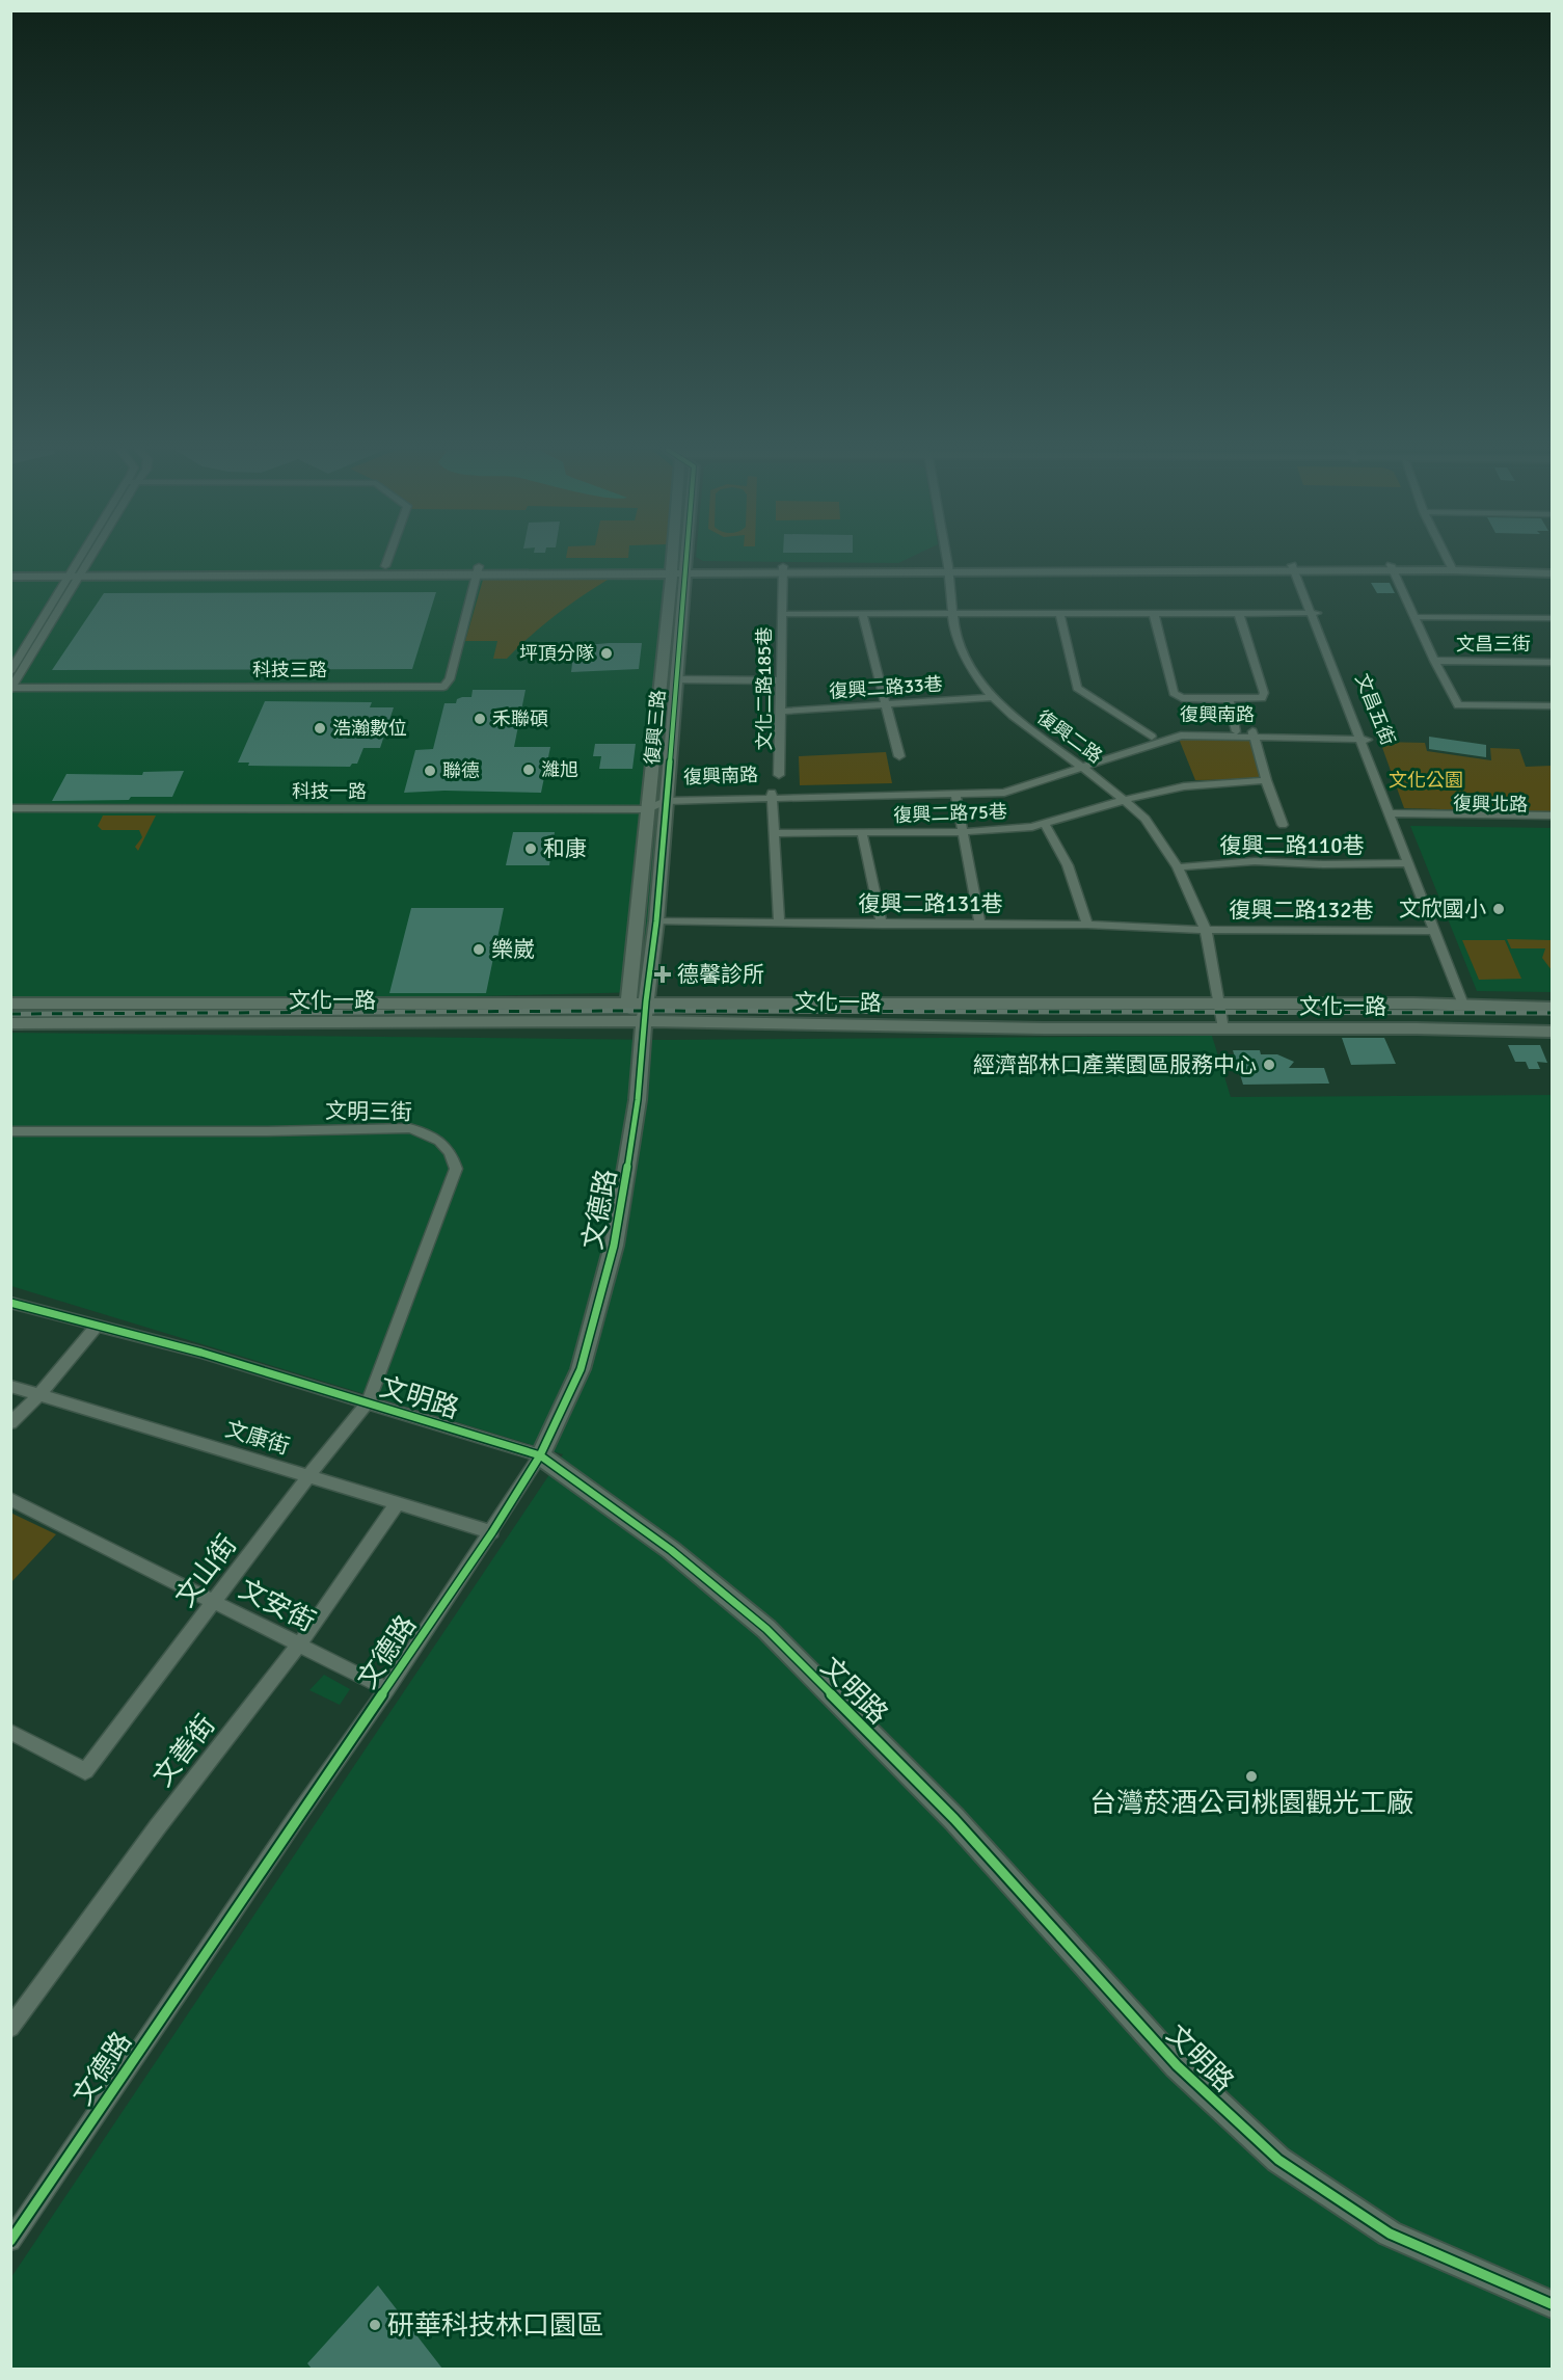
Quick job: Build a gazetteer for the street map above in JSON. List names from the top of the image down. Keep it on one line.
{"streets":{"street":["文昌三街","科技三路","復興二路33巷","文化二路185巷","文昌五街","復興南路","復興三路","復興二路","科技一路","復興北路","復興二路75巷","復興二路110巷","復興二路131巷","復興二路132巷","文化一路","文明三街","文德路","文明路","文康街","文山街","文安街","文善街"]},"crossings":[["復興二路33巷","文化二路185巷"],["復興二路33巷","復興二路"],["文昌五街","復興南路"],["文昌五街","復興北路"],["文昌五街","復興二路110巷"],["文昌五街","復興二路132巷"],["文昌五街","文化一路"],["復興南路","復興三路"],["復興南路","復興二路"],["復興南路","科技一路"],["復興三路","科技一路"],["復興三路","復興二路131巷"],["復興三路","文化一路"],["復興三路","文德路"],["復興二路","復興二路75巷"],["復興二路","復興二路110巷"],["復興二路","復興二路131巷"],["復興二路","復興二路132巷"],["復興二路","文化一路"],["復興二路131巷","復興二路132巷"],["文化一路","文德路"],["文明三街","文明路"],["文明三街","文山街"],["文德路","文明路"],["文德路","文康街"],["文德路","文安街"],["文明路","文山街"],["文康街","文山街"],["文康街","文善街"],["文山街","文安街"],["文安街","文善街"]],"parks":["文化公園"],"places":{"other":["坪頂分隊","禾聯碩","浩瀚數位","濰旭","聯德","和康","文欣國小","樂崴","經濟部林口產業園區服務中心","台灣菸酒公司桃園觀光工廠","研華科技林口園區"],"health":["德馨診所"]}}
